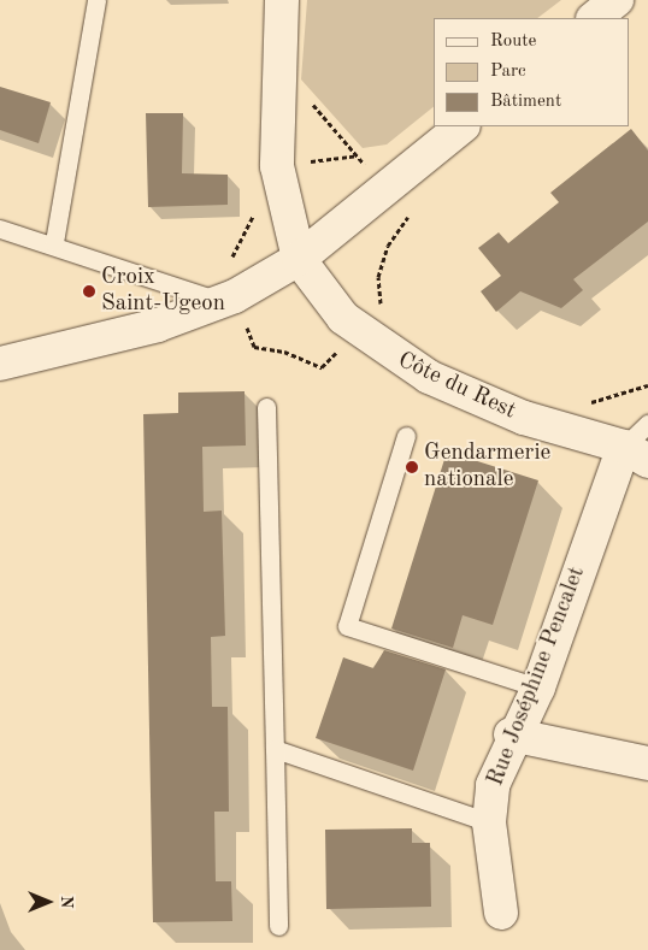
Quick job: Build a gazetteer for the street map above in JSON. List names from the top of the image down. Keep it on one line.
{"streets":{"street":["Côte du Rest","Rue Joséphine Pencalet"]},"crossings":[["Côte du Rest","Rue Joséphine Pencalet"]],"places":["Croix Saint-Ugeon","Gendarmerie nationale"],"legend":["Route","Parc","Bâtiment"],"north":"right"}
